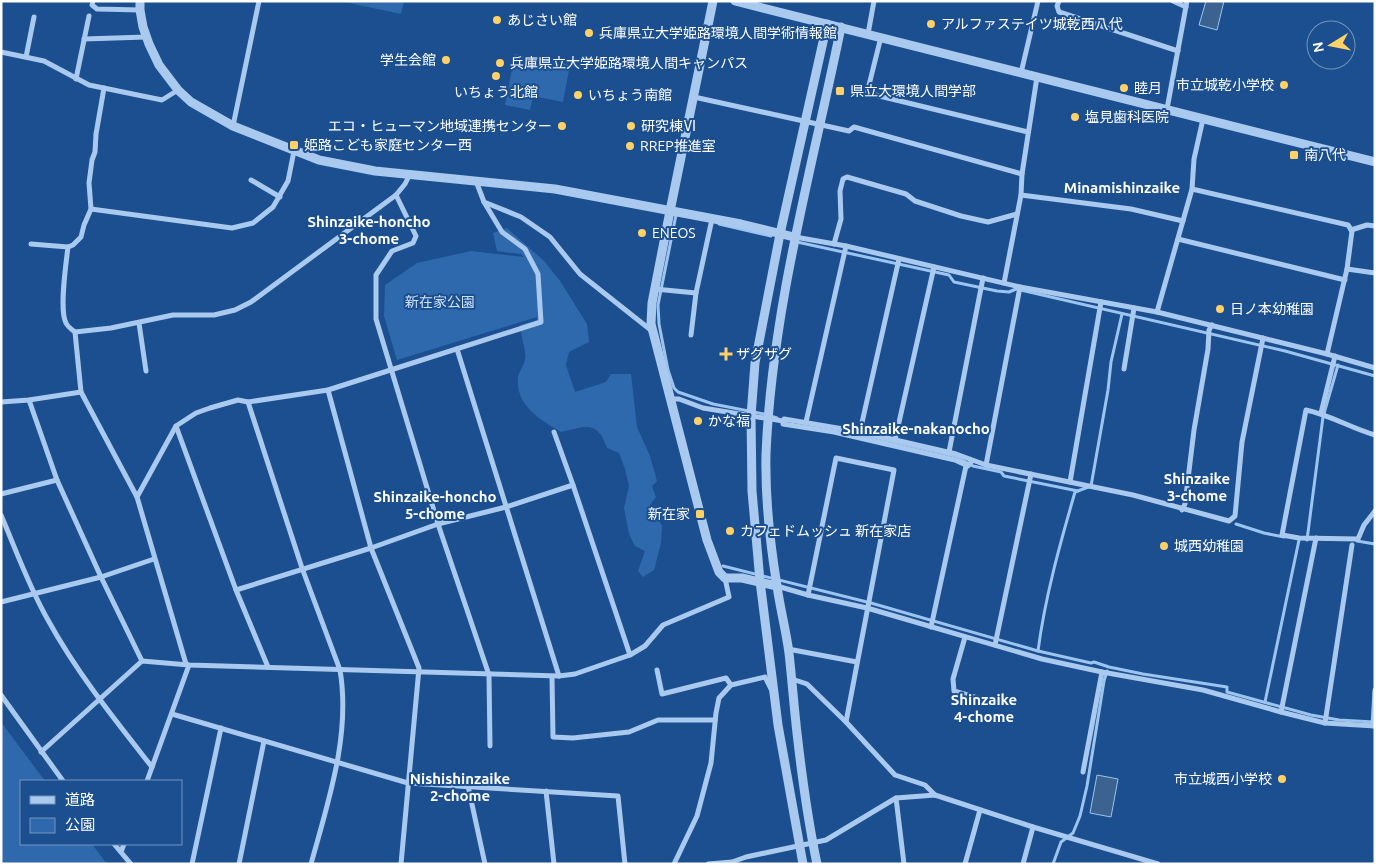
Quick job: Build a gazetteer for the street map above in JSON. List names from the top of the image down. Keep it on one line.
{"districts":["Minamishinzaike","Shinzaike-honcho 3-chome","Shinzaike-nakanocho","Shinzaike 3-chome","Shinzaike-honcho 5-chome","Shinzaike 4-chome","Nishishinzaike 2-chome"],"parks":["新在家公園"],"places":{"other":["あじさい館","アルファステイツ城乾西八代","兵庫県立大学姫路環境人間学術情報館","学生会館","兵庫県立大学姫路環境人間キャンパス","いちょう北館","市立城乾小学校","睦月","いちょう南館","塩見歯科医院","エコ・ヒューマン地域連携センター","研究棟Ⅵ","RREP推進室","ENEOS","日ノ本幼稚園","かな福","カフェドムッシュ 新在家店","城西幼稚園","市立城西小学校"],"transit":["県立大環境人間学部","姫路こども家庭センター西","南八代","新在家"],"health":["ザグザグ"]},"legend":["道路","公園"],"north":"left"}
